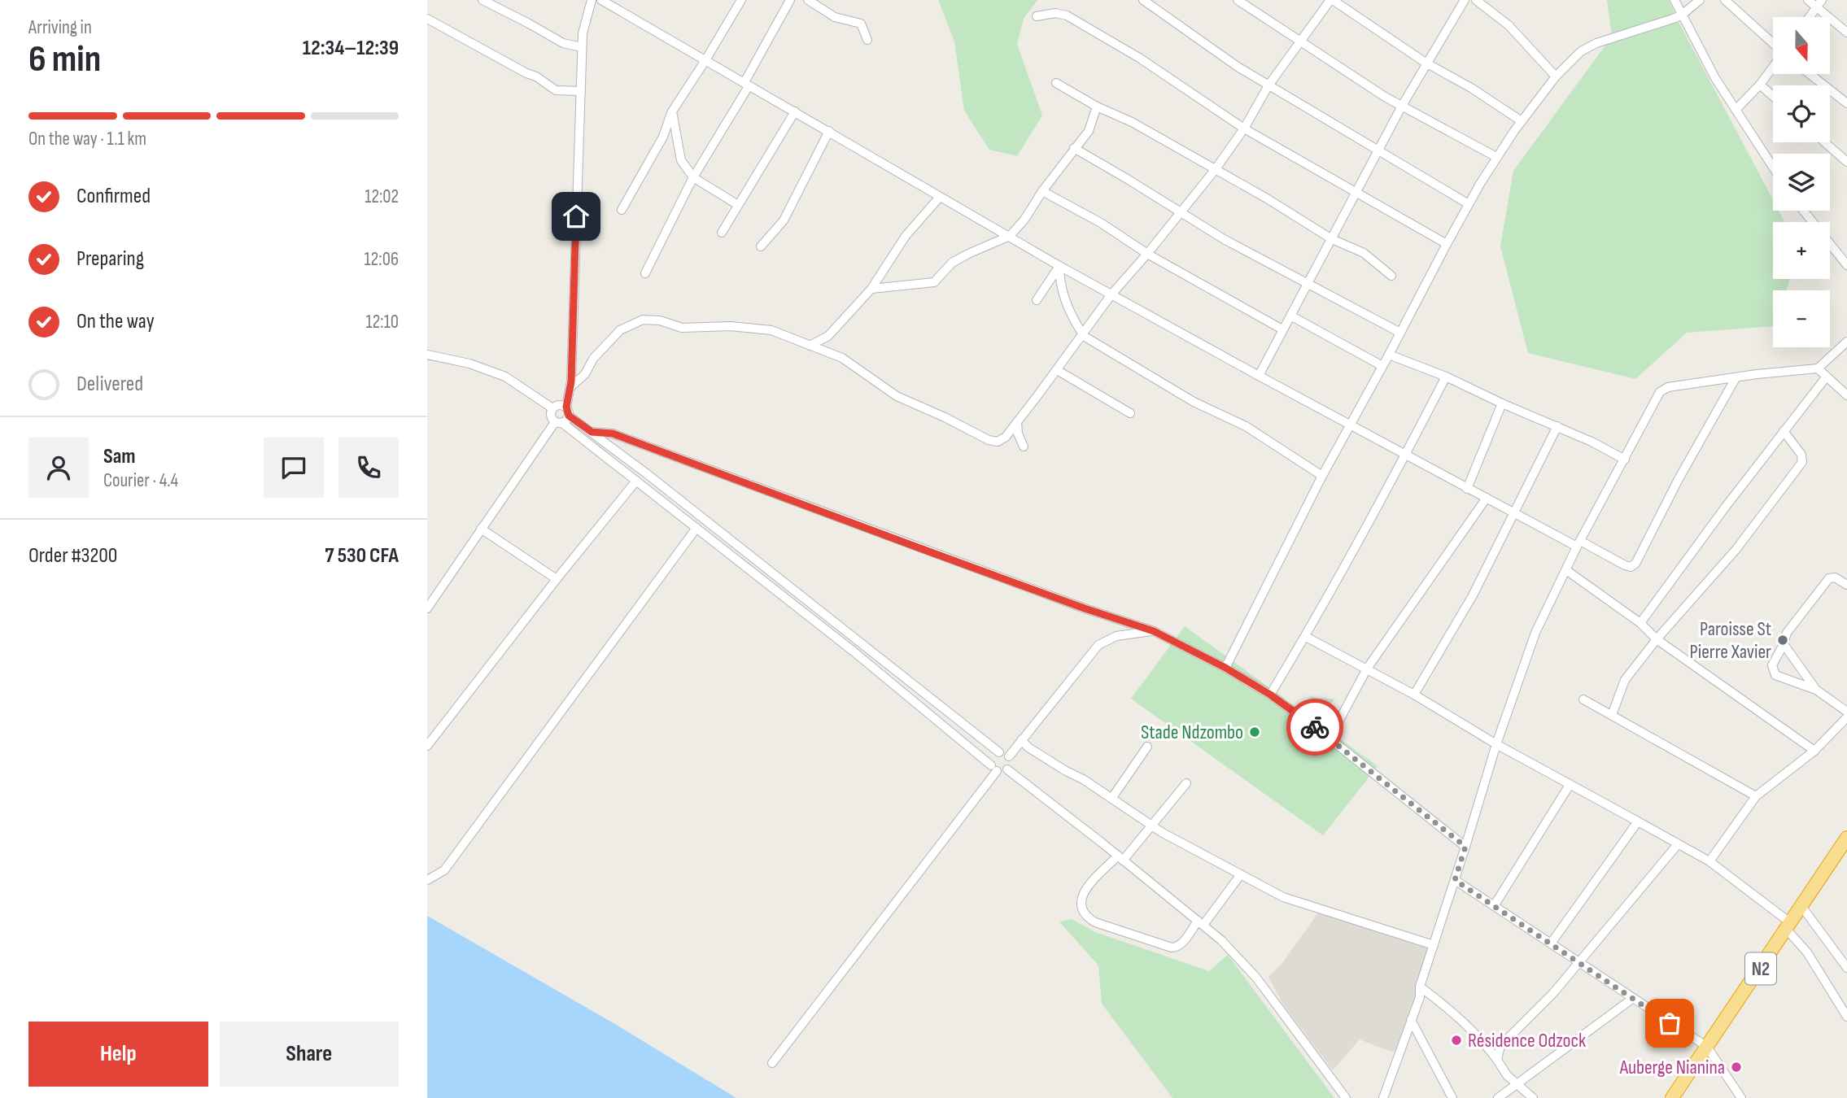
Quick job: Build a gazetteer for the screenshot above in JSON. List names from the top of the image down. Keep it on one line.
{"streets":{"highway":["N2"]},"places":["Paroisse St Pierre Xavier","Stade Ndzombo","Résidence Odzock","Auberge Nianina"],"north":"bottom","page":{"heading":["6 min","Arriving in","12:34–12:39"],"panel":["Sam","Courier · 4.4","Order #3200","7 530 CFA"],"map_buttons":["+","−"],"bar":"On the way · 1.1 km","list":[["Confirmed","12:02"],["Preparing","12:06"],["On the way","12:10"],"Delivered"],"buttons":["Help","Share"]}}
